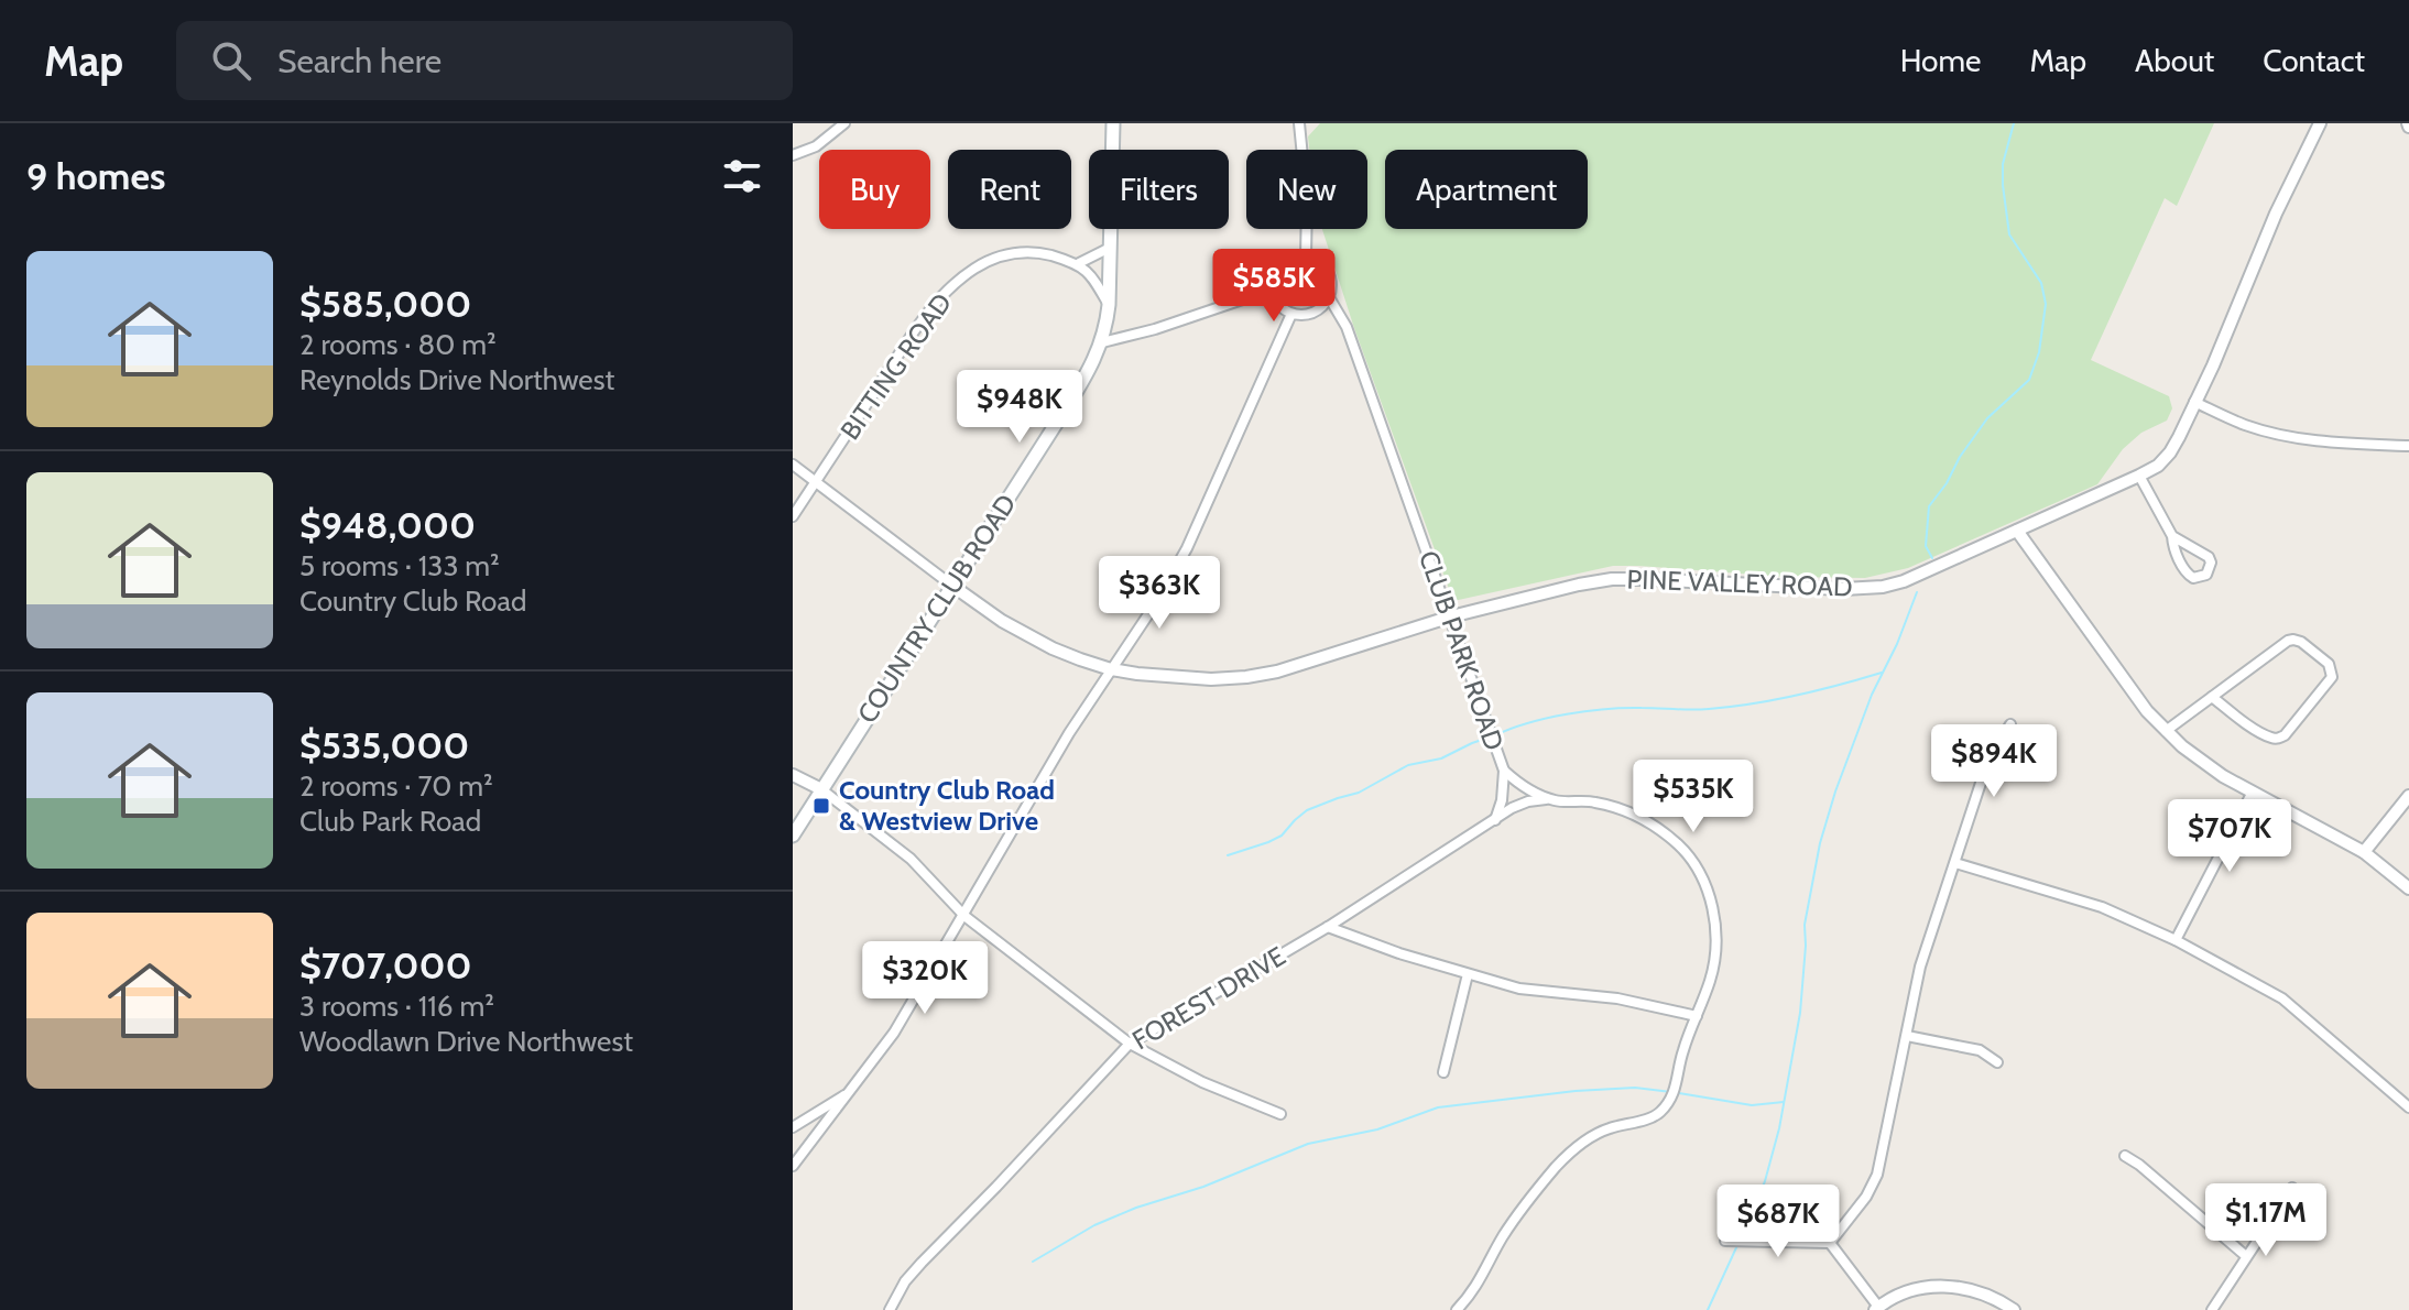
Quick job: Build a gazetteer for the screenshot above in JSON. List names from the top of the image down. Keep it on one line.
{"streets":{"main road":["COUNTRY CLUB ROAD"],"street":["BITTING ROAD","PINE VALLEY ROAD","CLUB PARK ROAD","FOREST DRIVE"]},"crossings":[["PINE VALLEY ROAD","COUNTRY CLUB ROAD"],["PINE VALLEY ROAD","CLUB PARK ROAD"],["CLUB PARK ROAD","FOREST DRIVE"]],"places":{"transit":["Country Club Road & Westview Drive"]},"page":{"header":"Map","search":"Search here","nav":["Home","Map","About","Contact"],"heading":"9 homes","chip":["Buy","Rent","Filters","New","Apartment"],"list":[{"name":"$585,000","note":"2 rooms · 80 m² · Reynolds Drive Northwest"},{"name":"$948,000","note":"5 rooms · 133 m² · Country Club Road"},{"name":"$535,000","note":"2 rooms · 70 m² · Club Park Road"},{"name":"$707,000","note":"3 rooms · 116 m² · Woodlawn Drive Northwest"}],"price":["$585K","$948K","$363K","$894K","$535K","$707K","$320K","$1.17M","$687K"]}}
